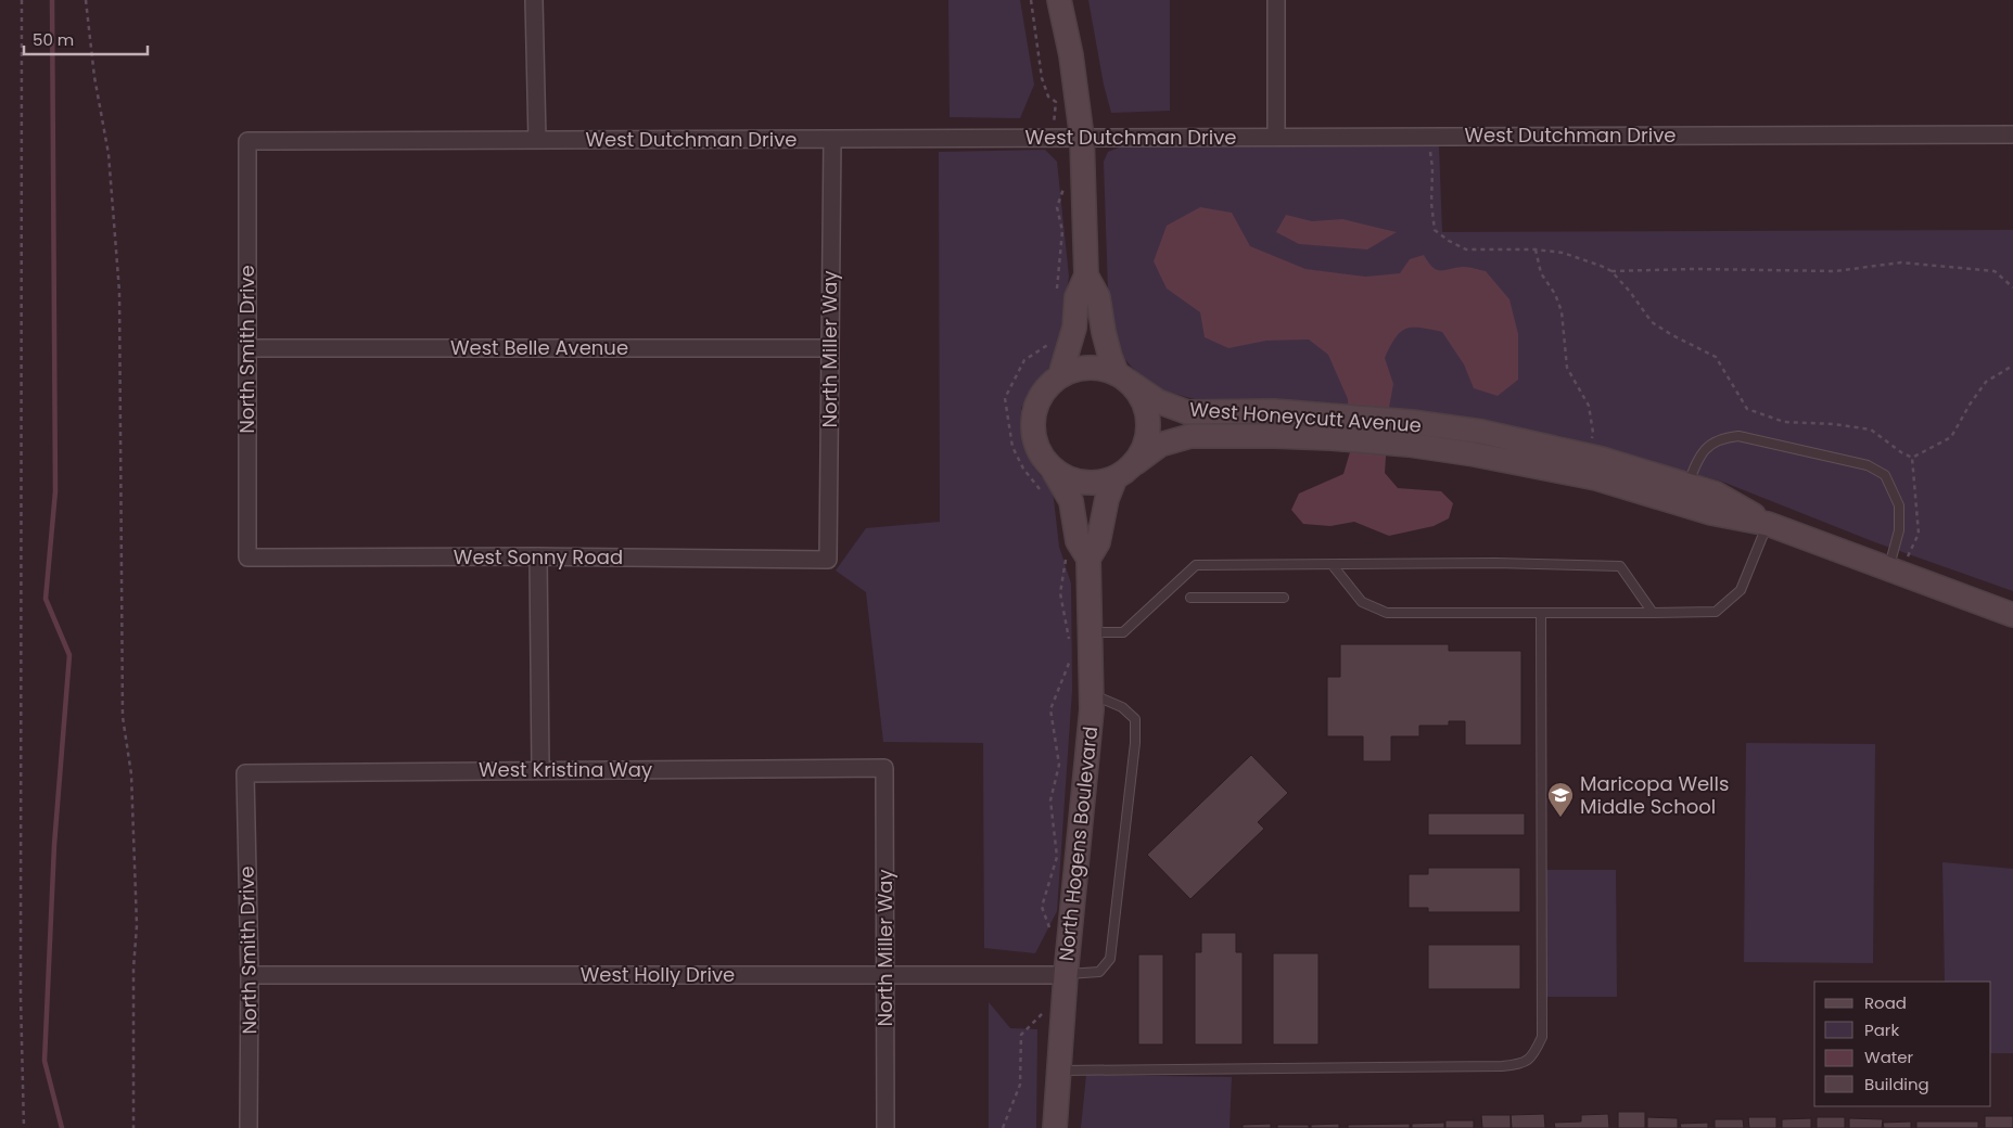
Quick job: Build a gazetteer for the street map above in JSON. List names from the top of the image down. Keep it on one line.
{"streets":{"street":["West Dutchman Drive","West Belle Avenue","North Smith Drive","North Miller Way","West Honeycutt Avenue","West Sonny Road","West Kristina Way","North Hogens Boulevard","West Holly Drive"]},"crossings":[["West Dutchman Drive","North Smith Drive"],["West Dutchman Drive","North Miller Way"],["West Belle Avenue","North Smith Drive"],["West Belle Avenue","North Miller Way"],["North Smith Drive","West Sonny Road"],["North Smith Drive","West Kristina Way"],["North Smith Drive","West Holly Drive"],["North Miller Way","West Sonny Road"],["North Miller Way","West Kristina Way"],["North Miller Way","West Holly Drive"],["West Honeycutt Avenue","North Hogens Boulevard"],["North Hogens Boulevard","West Holly Drive"]],"places":{"school or university":["Maricopa Wells Middle School"]},"legend":["Road","Park","Water","Building"],"scale_bar":"50 m"}
